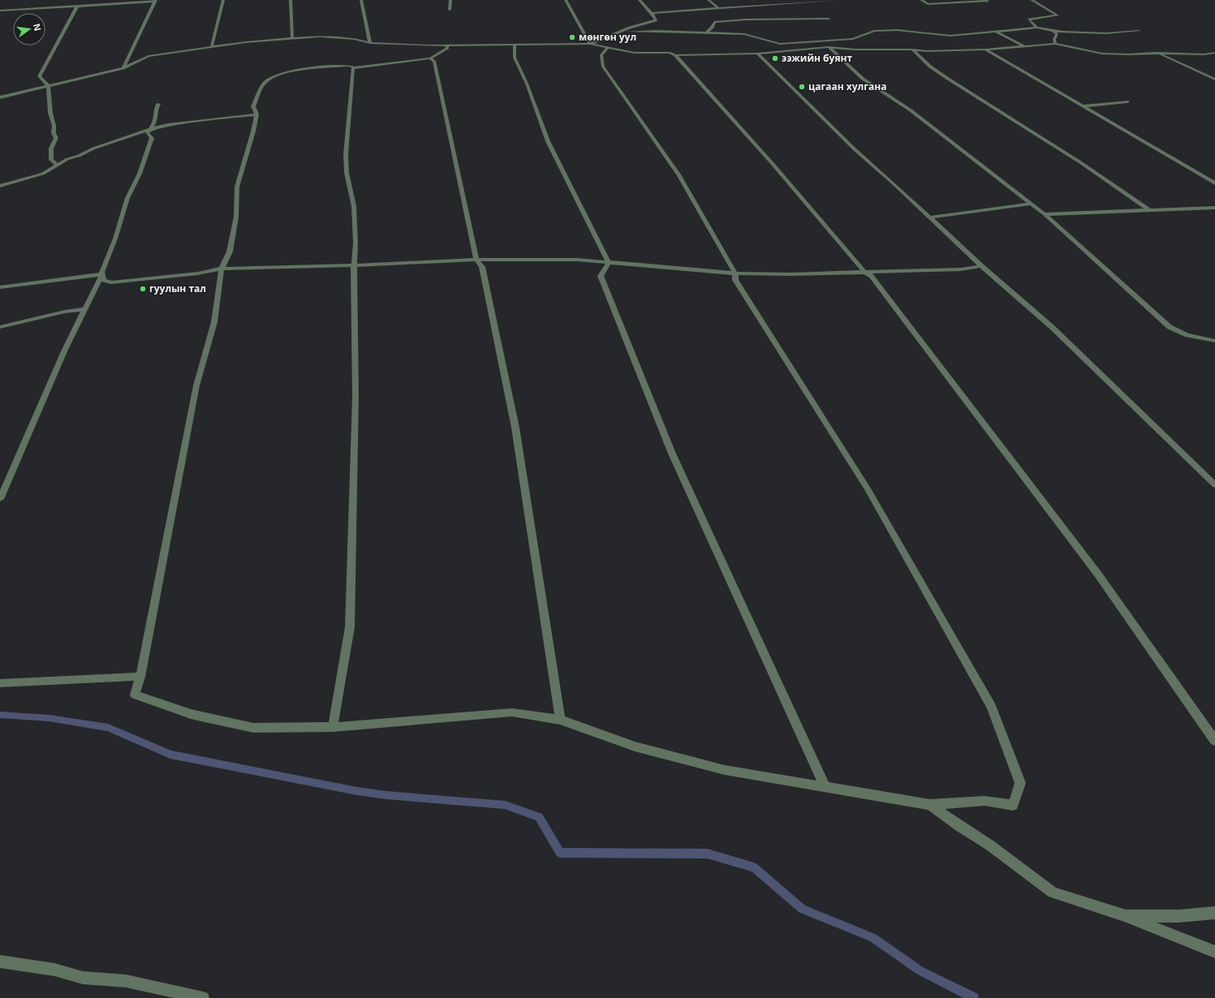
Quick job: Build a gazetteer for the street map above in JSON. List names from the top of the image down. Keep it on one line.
{"places":["мөнгөн уул","ээжийн буянт","цагаан хулгана","гуулын тал"],"north":"right"}
